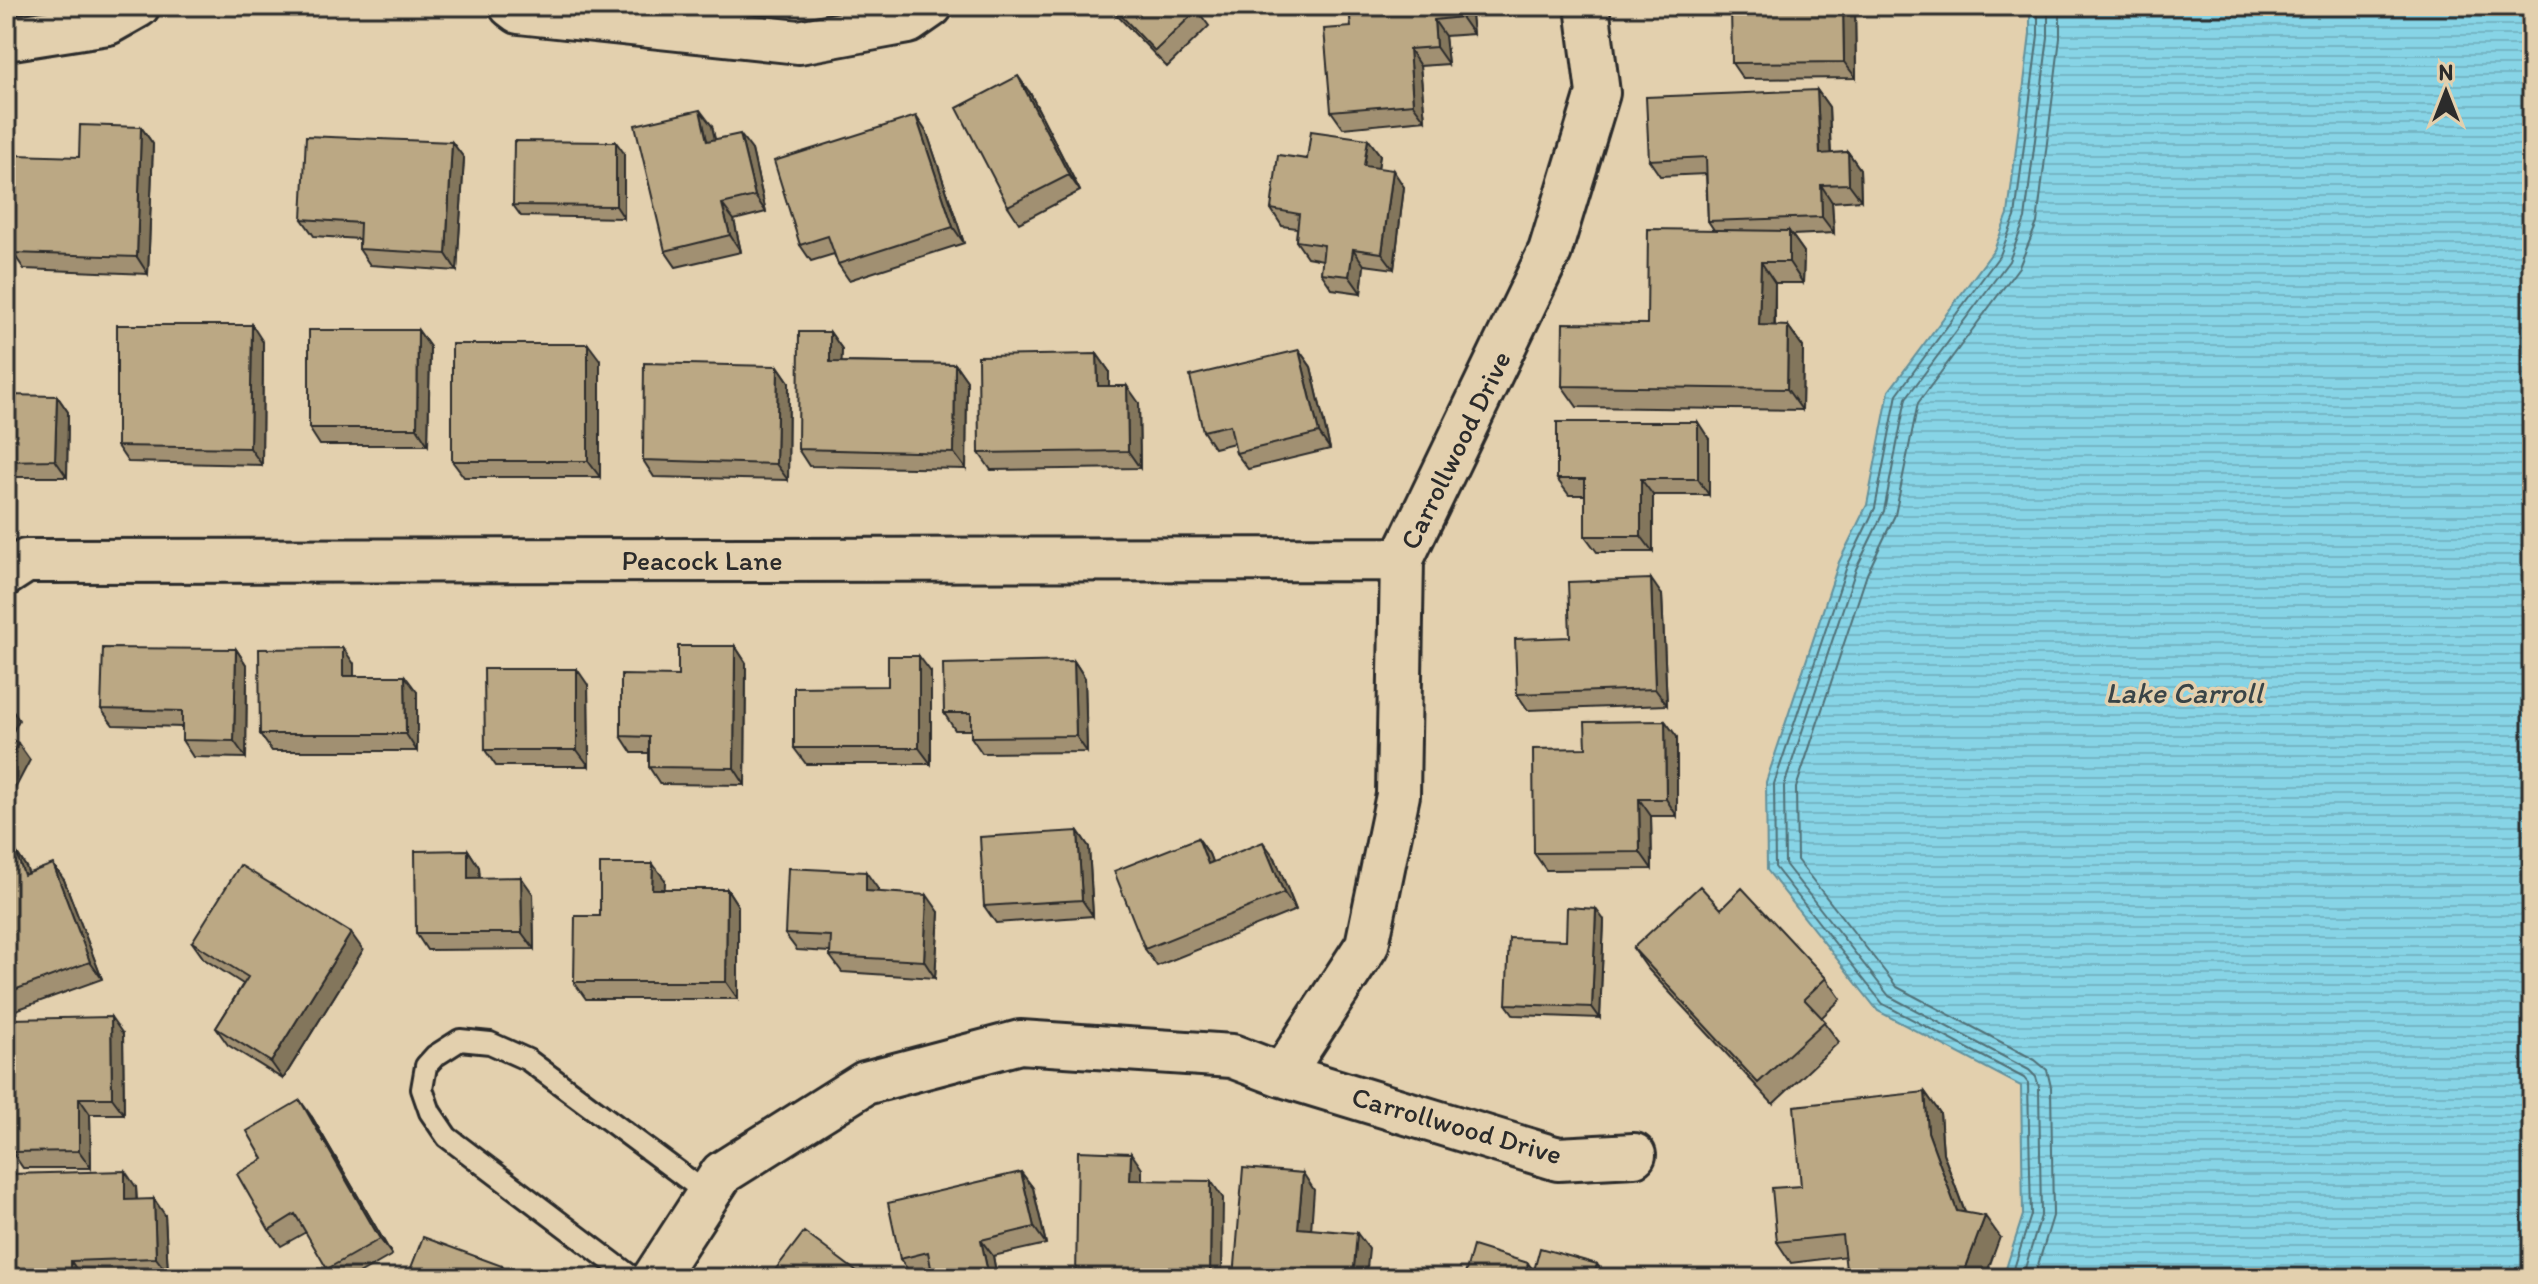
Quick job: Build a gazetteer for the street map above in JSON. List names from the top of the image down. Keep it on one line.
{"streets":{"street":["Carrollwood Drive","Peacock Lane"]},"crossings":[["Carrollwood Drive","Peacock Lane"]],"water":["Lake Carroll"],"north":"top"}
